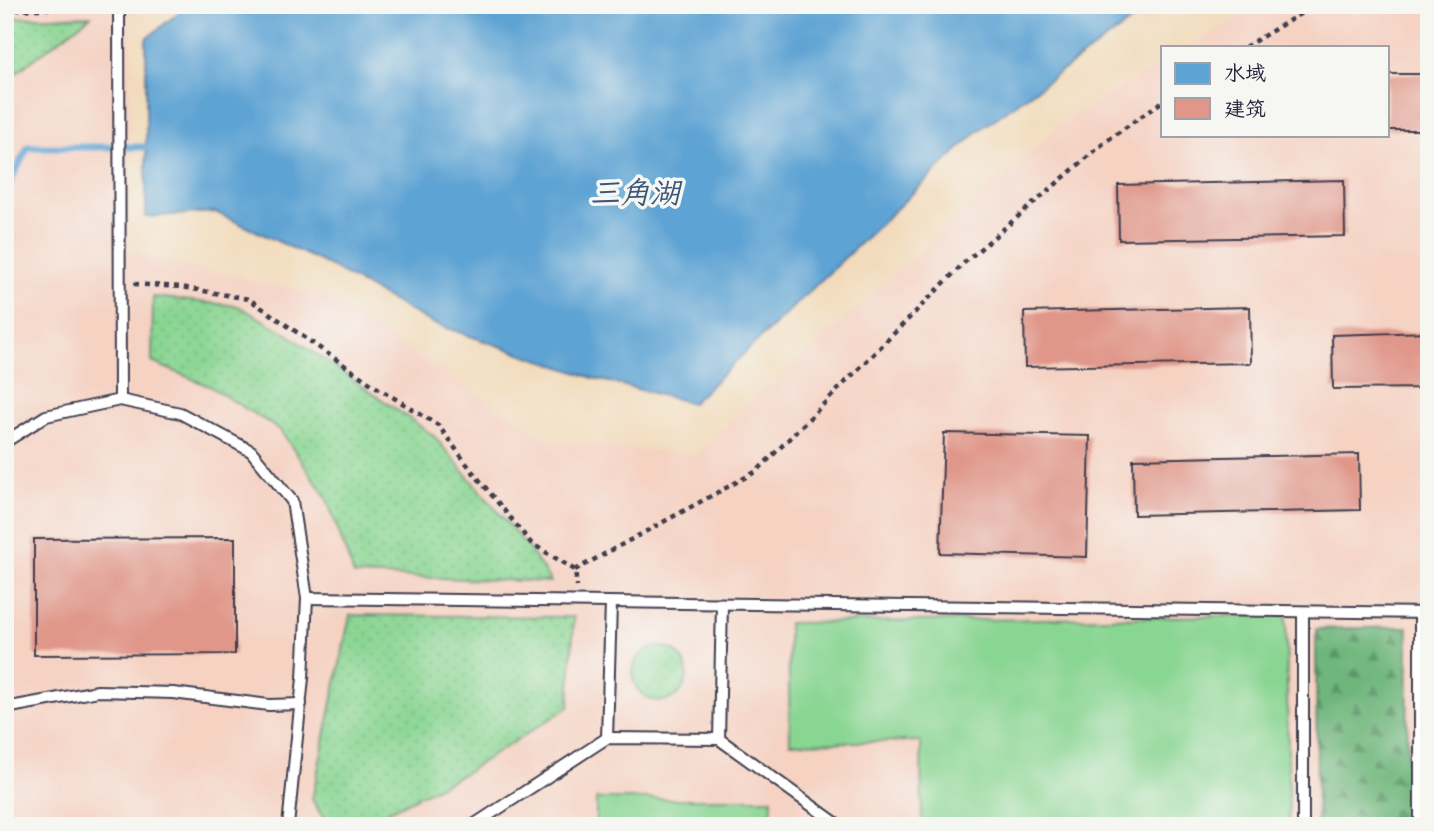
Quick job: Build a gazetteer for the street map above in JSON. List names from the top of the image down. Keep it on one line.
{"water":["三角湖"],"legend":["水域","建筑"]}
